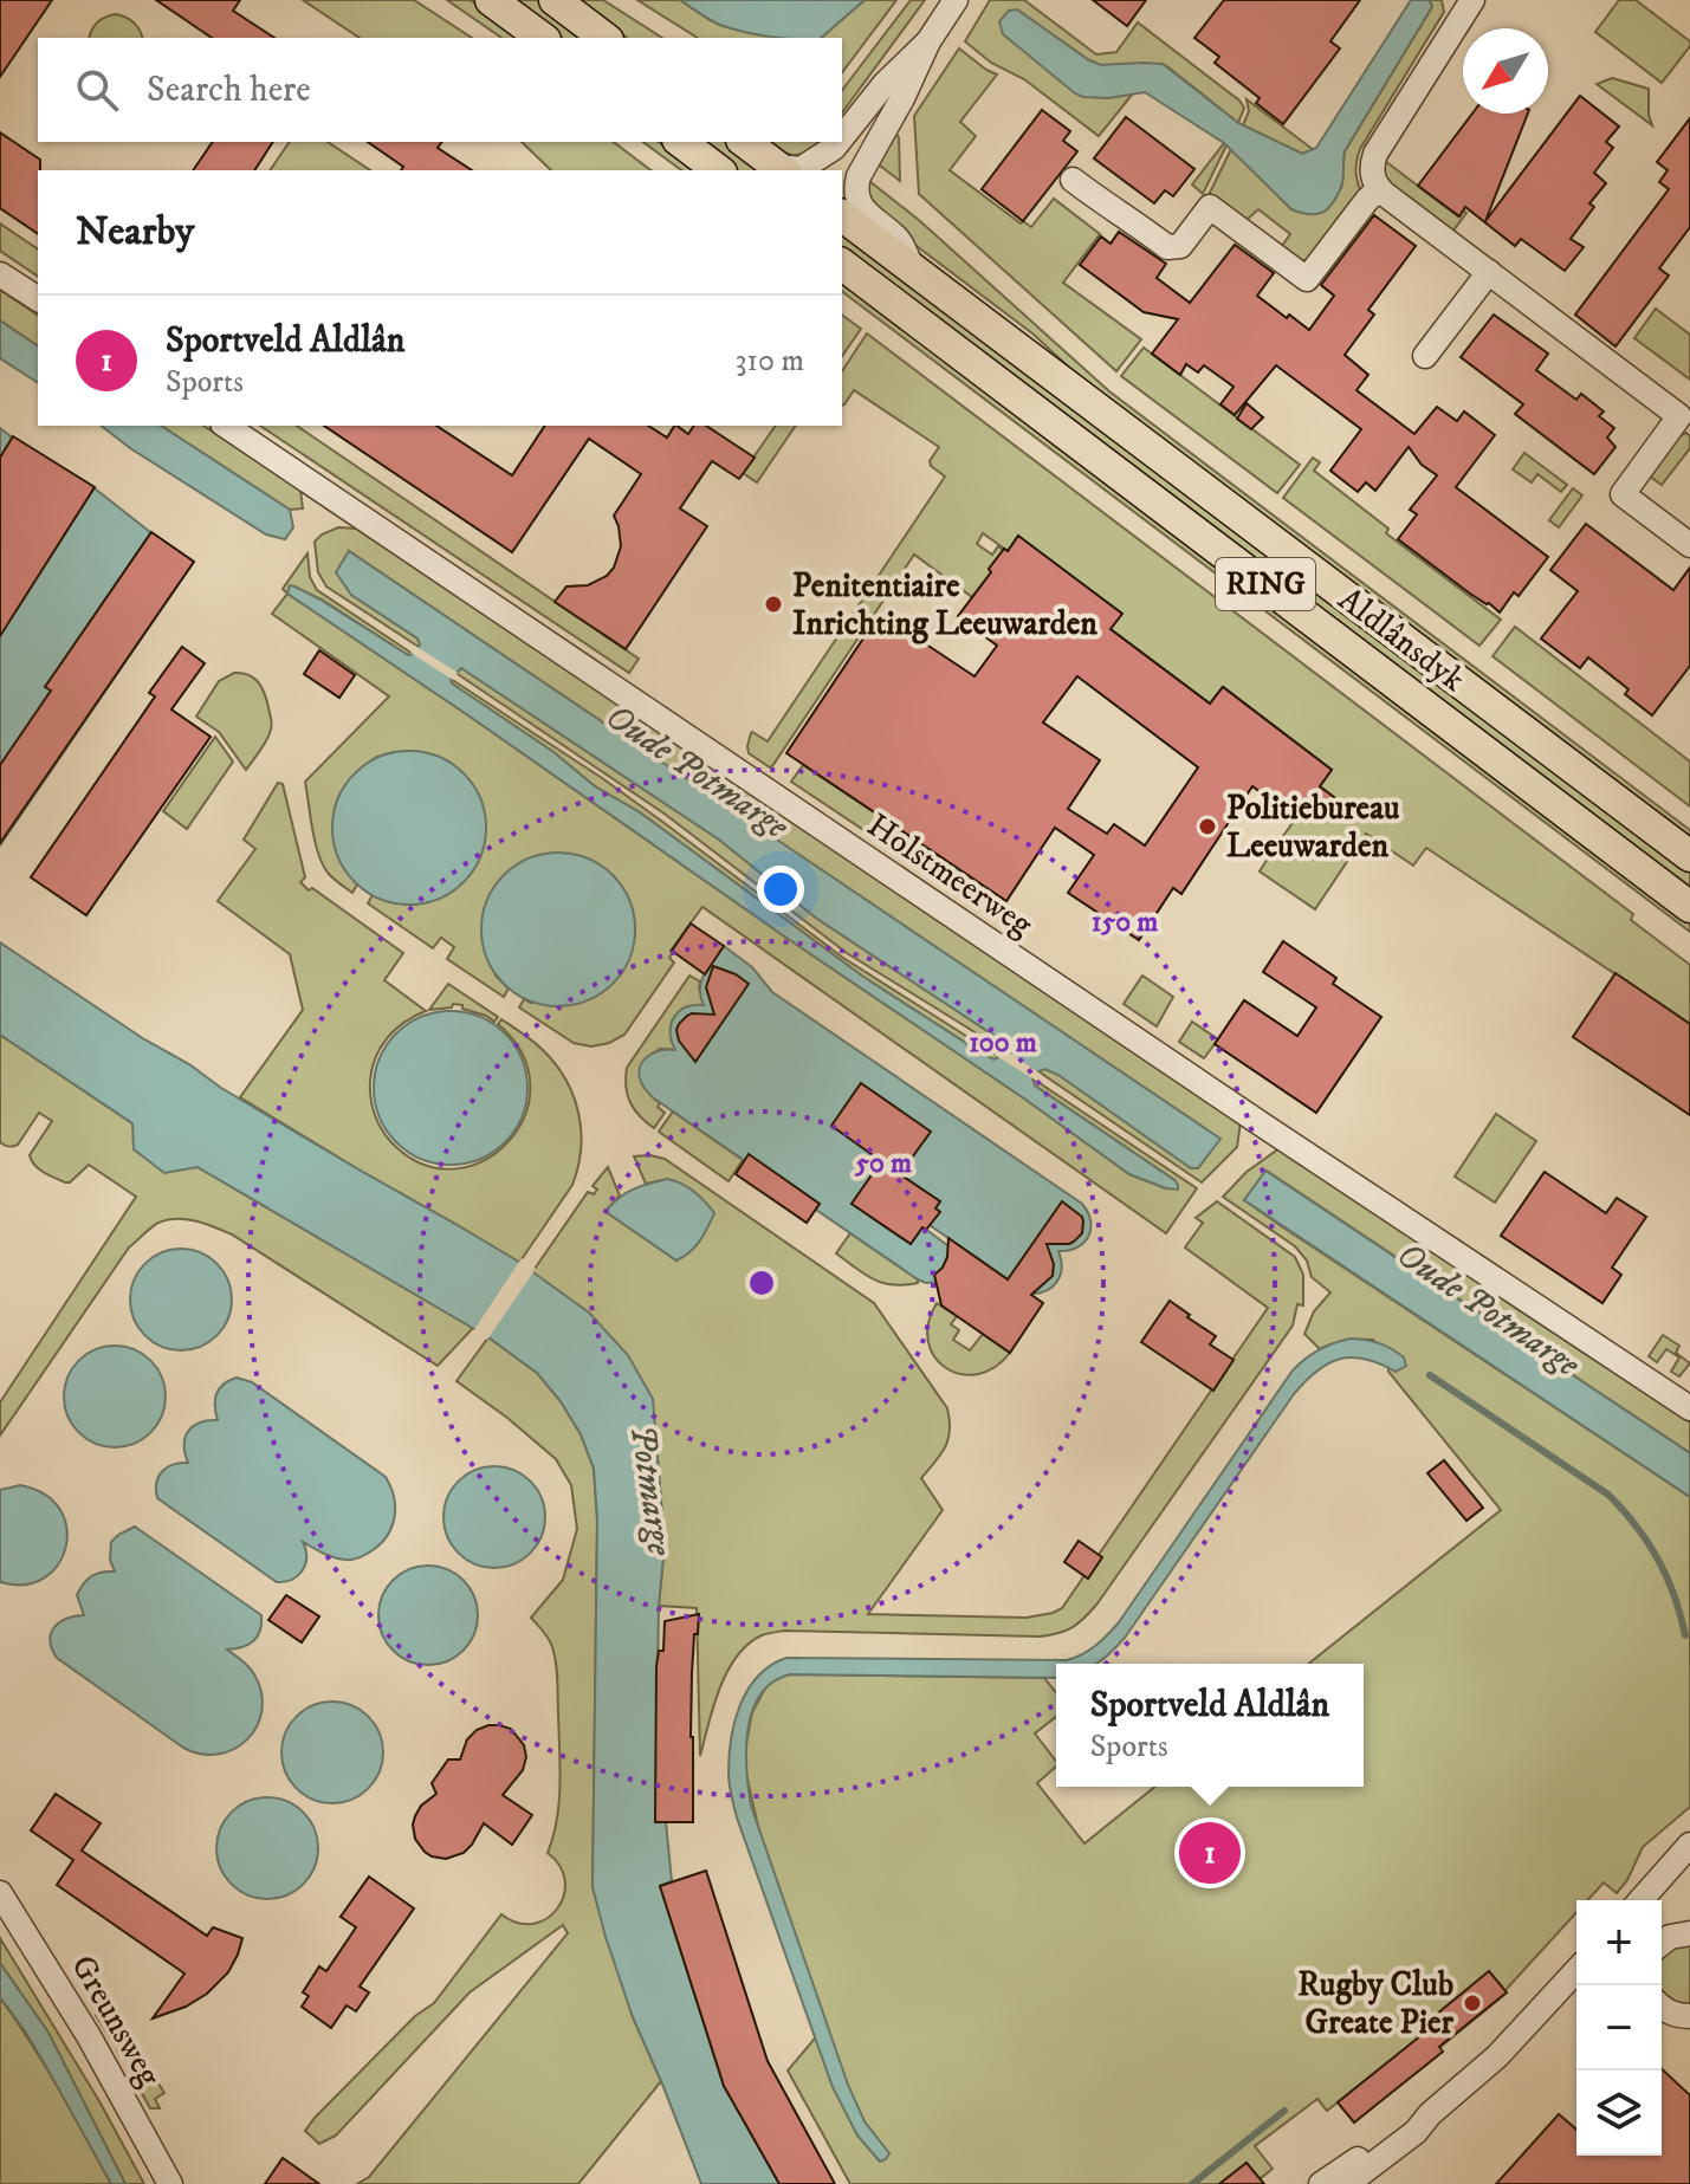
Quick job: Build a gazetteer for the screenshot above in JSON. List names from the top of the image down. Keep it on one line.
{"streets":{"main road":["RING","Aldlânsdyk"],"street":["Holstmeerweg","Greunsweg"]},"water":["Oude Potmarge","Potmarge"],"places":["Penitentiaire Inrichting Leeuwarden","Politiebureau Leeuwarden","Rugby Club Greate Pier"],"north":"bottom left","page":{"search":"Search here","heading":"Nearby","list":[{"mark":"1","name":"Sportveld Aldlân","note":"Sports","value":"310 m"}],"popup":["Sportveld Aldlân","Sports"],"pins":"1","map_buttons":["+","−"]},"rings":["150 m","100 m","50 m"]}
